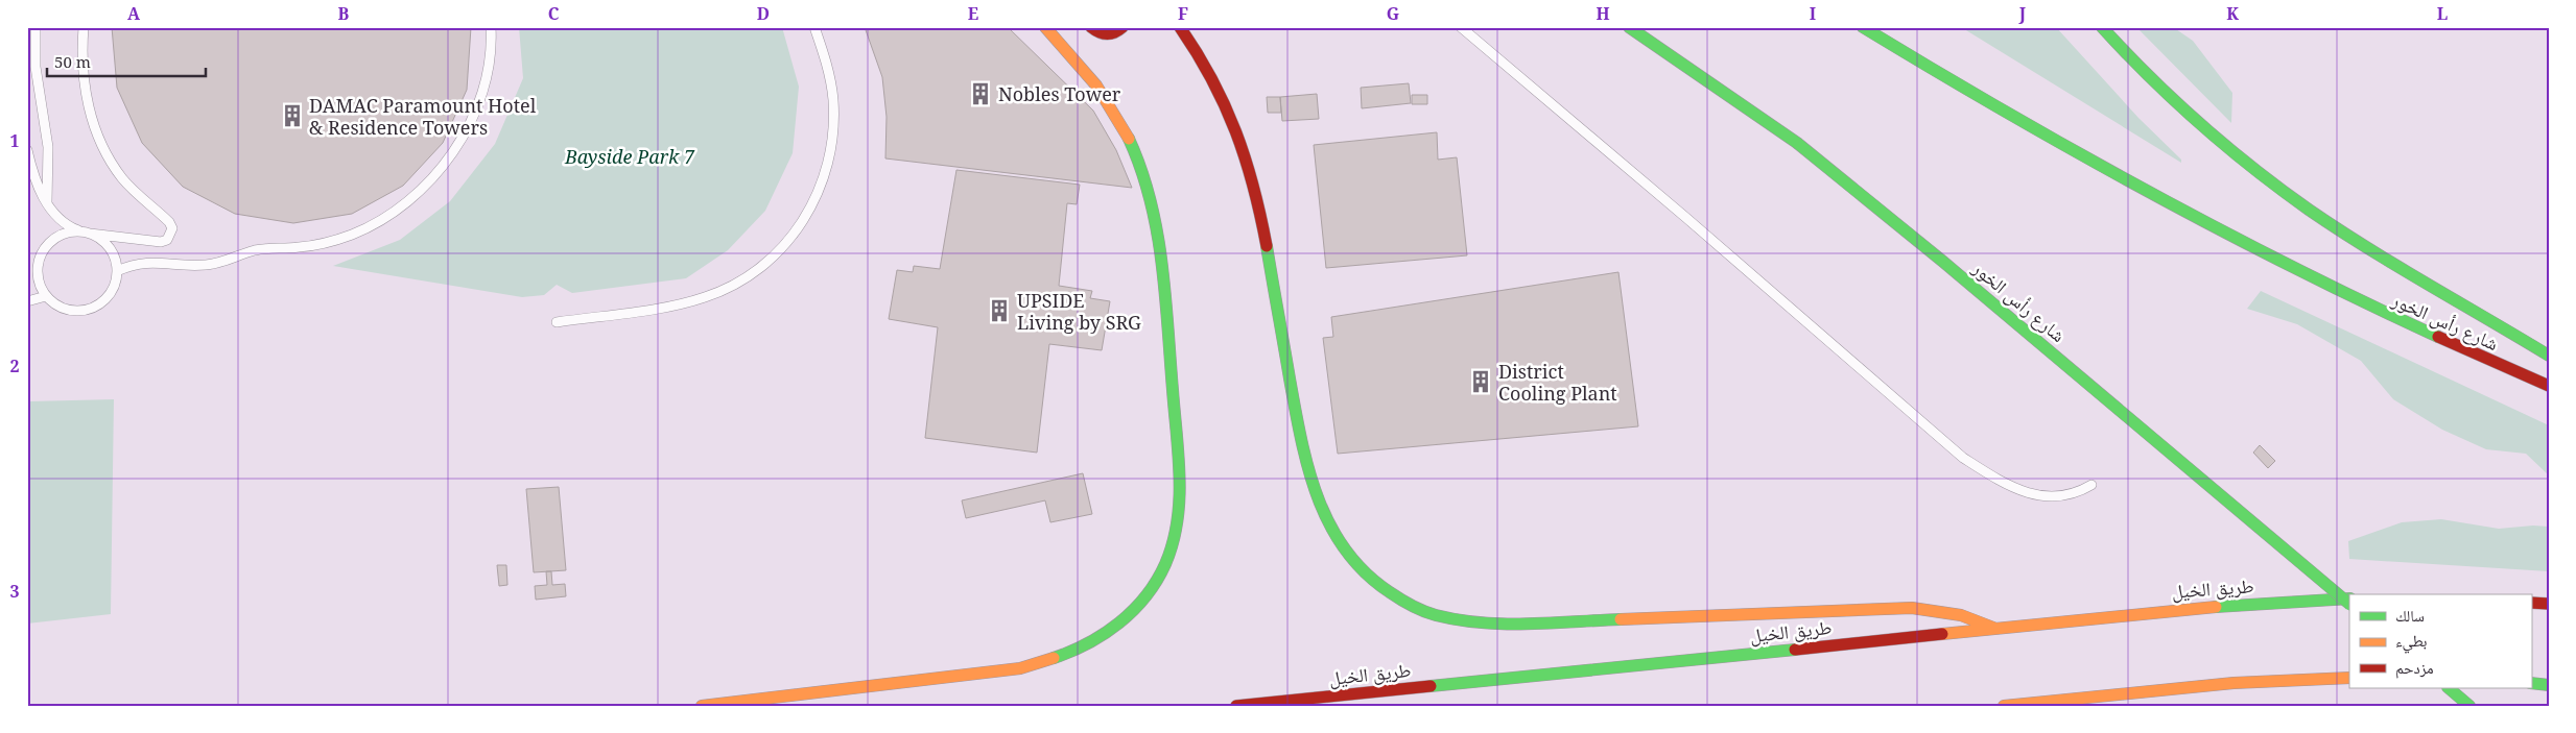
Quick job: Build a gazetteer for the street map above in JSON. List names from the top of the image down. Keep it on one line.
{"streets":{"main road":["شارع رأس الخور","طريق الخيل"]},"parks":["Bayside Park 7"],"places":{"building":["Nobles Tower","DAMAC Paramount Hotel & Residence Towers","UPSIDE Living by SRG","District Cooling Plant"]},"legend":["سالك","بطيء","مزدحم"],"scale_bar":"50 m","grid":{"columns":["A","B","C","D","E","F","G","H","I","J","K","L"],"rows":["1","2","3"]}}
